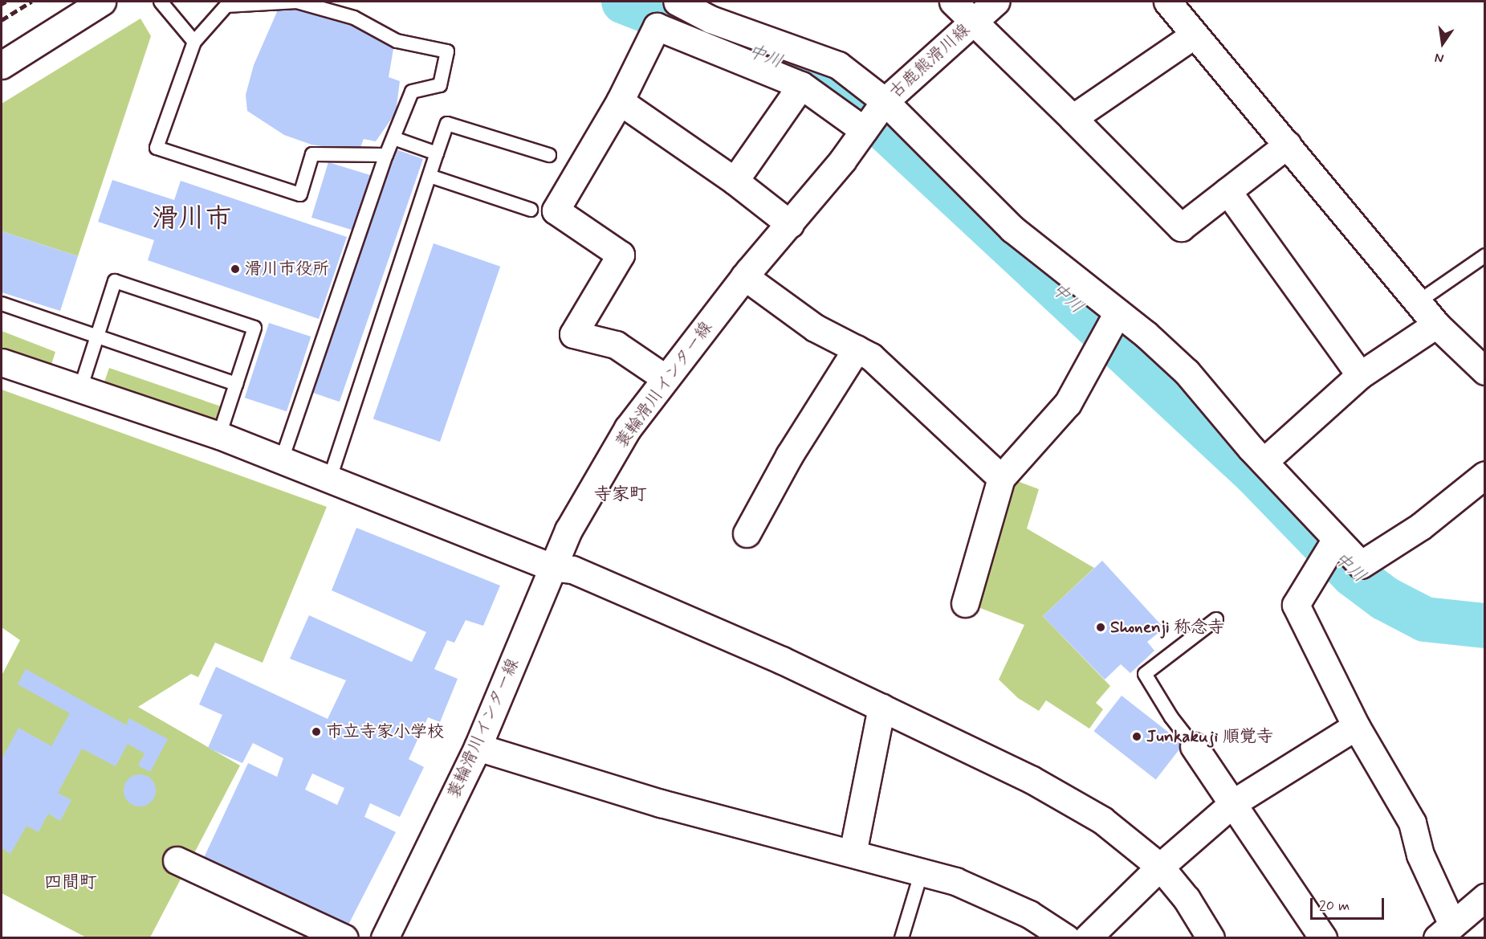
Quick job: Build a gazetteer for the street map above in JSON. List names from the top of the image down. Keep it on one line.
{"streets":{"street":["古鹿熊滑川線","蓑輪滑川インター線"]},"crossings":[["古鹿熊滑川線","蓑輪滑川インター線"]],"districts":["滑川市","寺家町","四間町"],"water":["中川"],"places":["滑川市役所","Shonenji 称念寺","市立寺家小学校","Junkakuji 順覚寺"],"scale_bar":"20 m","north":"bottom"}
